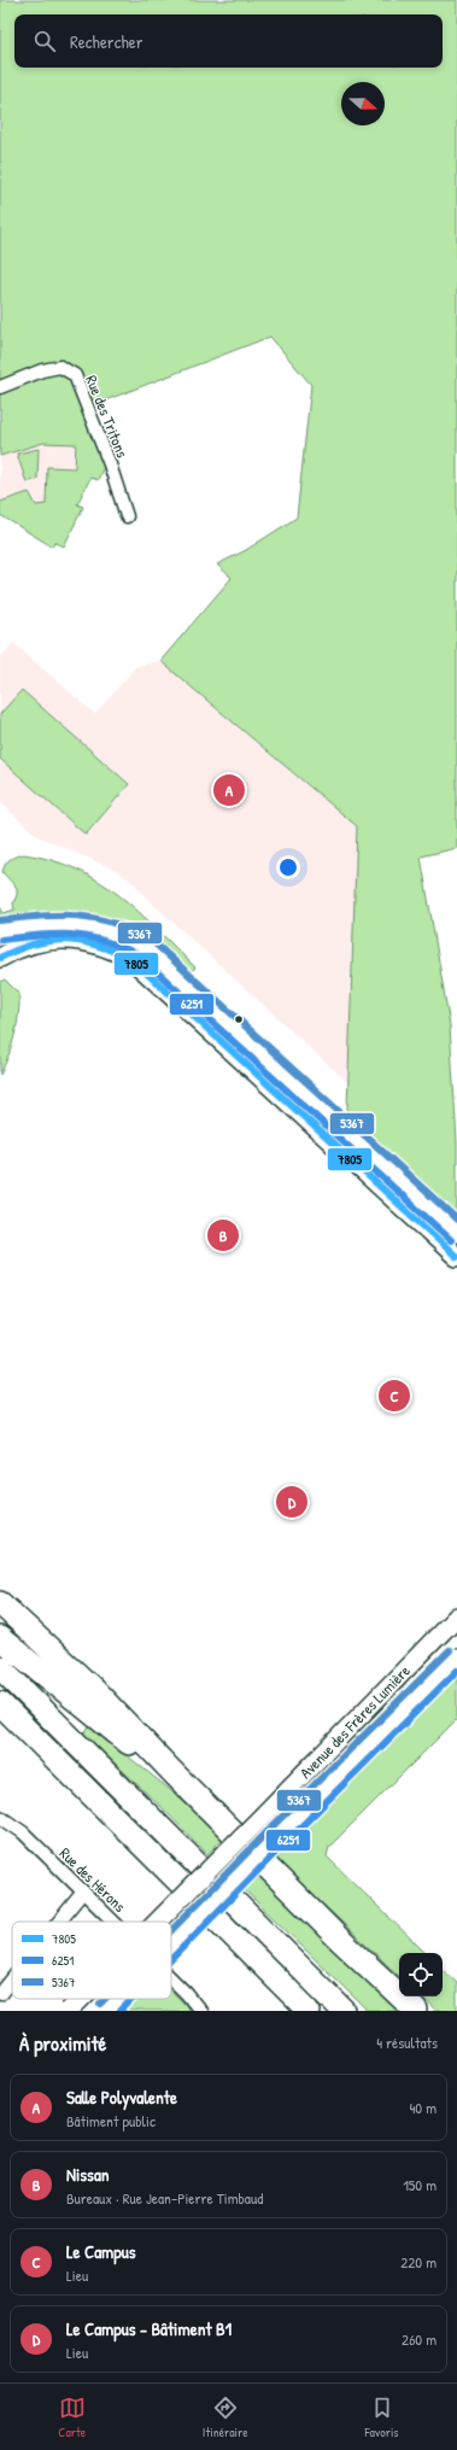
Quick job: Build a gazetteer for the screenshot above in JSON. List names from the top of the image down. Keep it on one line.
{"streets":{"main road":["Avenue des Frères Lumière"],"street":["Rue des Tritons","Rue des Hérons"]},"lines":["transit line 5367","transit line 6251","transit line 7805"],"legend":["7805","6251","5367"],"north":"right","page":{"search":"Rechercher","pins":["A","B","C","D"],"heading":["À proximité","4 résultats"],"list":[{"mark":"A","name":"Salle Polyvalente","note":"Bâtiment public","value":"40 m"},{"mark":"B","name":"Nissan","note":"Bureaux · Rue Jean-Pierre Timbaud","value":"150 m"},{"mark":"C","name":"Le Campus","note":"Lieu","value":"220 m"},{"mark":"D","name":"Le Campus - Bâtiment B1","note":"Lieu","value":"260 m"}],"nav":["Carte","Itinéraire","Favoris"]}}
